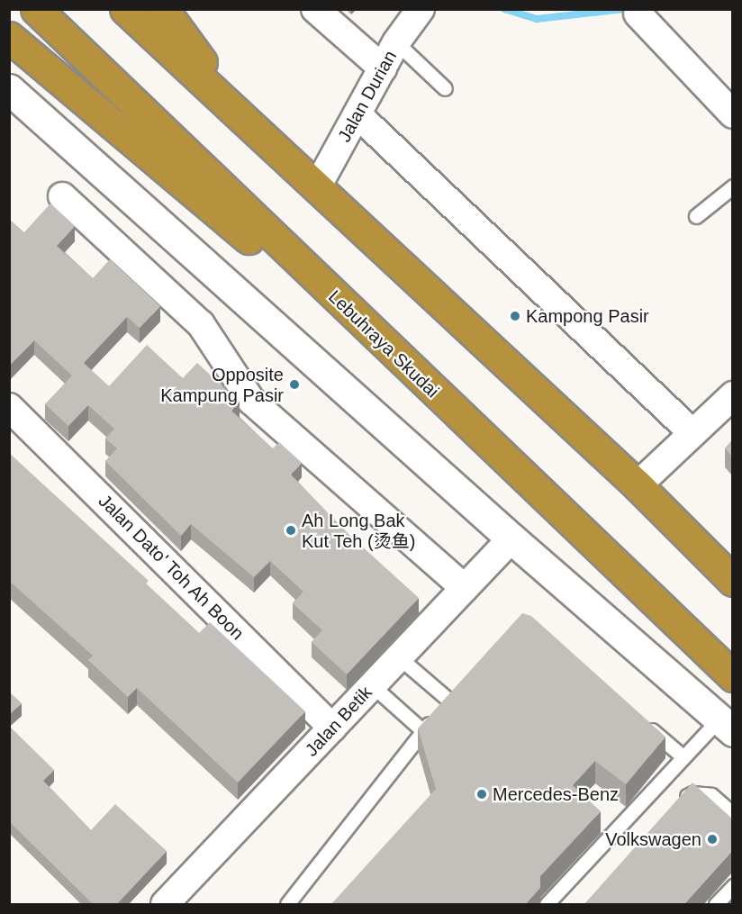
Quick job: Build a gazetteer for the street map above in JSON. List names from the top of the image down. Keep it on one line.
{"streets":{"highway":["Lebuhraya Skudai"],"street":["Jalan Durian","Jalan Dato' Toh Ah Boon","Jalan Betik"]},"crossings":[["Jalan Dato' Toh Ah Boon","Jalan Betik"]],"places":["Kampong Pasir","Opposite Kampung Pasir","Ah Long Bak Kut Teh (烫鱼)","Mercedes-Benz","Volkswagen"]}
